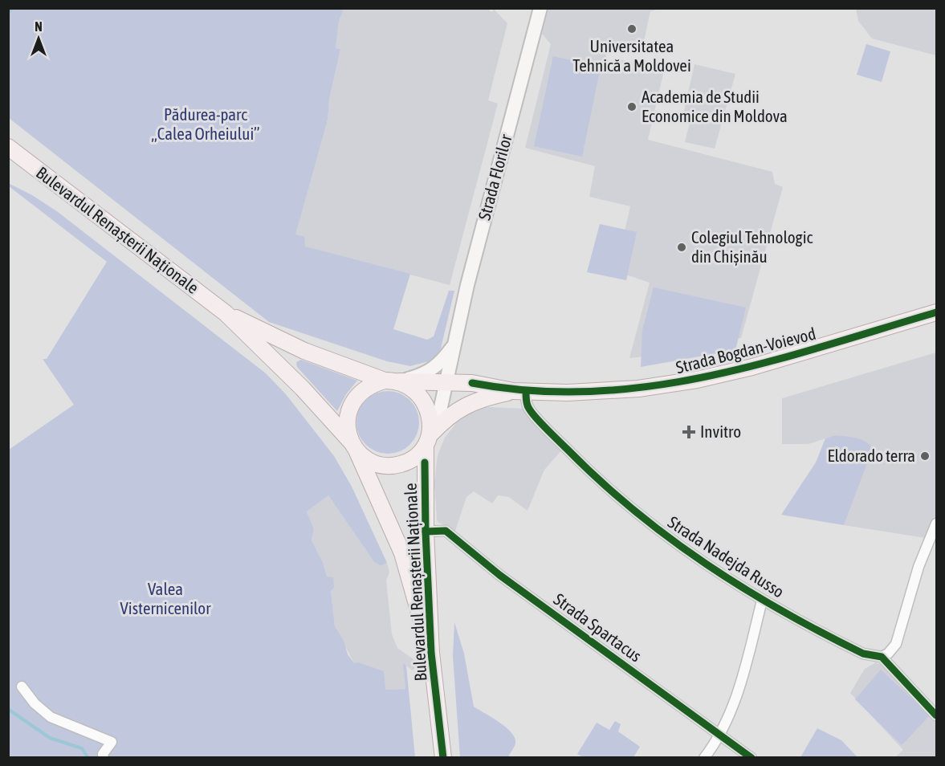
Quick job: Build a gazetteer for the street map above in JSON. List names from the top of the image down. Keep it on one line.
{"streets":{"main road":["Strada Florilor","Bulevardul Renașterii Naționale","Strada Bogdan-Voievod"],"street":["Strada Nadejda Russo","Strada Spartacus"]},"crossings":[["Strada Florilor","Bulevardul Renașterii Naționale"],["Strada Florilor","Strada Bogdan-Voievod"],["Bulevardul Renașterii Naționale","Strada Bogdan-Voievod"],["Bulevardul Renașterii Naționale","Strada Spartacus"],["Strada Bogdan-Voievod","Strada Nadejda Russo"]],"parks":["Pădurea-parc „Calea Orheiului”","Valea Visternicenilor"],"places":{"other":["Universitatea Tehnică a Moldovei","Academia de Studii Economice din Moldova","Colegiul Tehnologic din Chișinău","Eldorado terra"],"health":["Invitro"]},"north":"top"}
